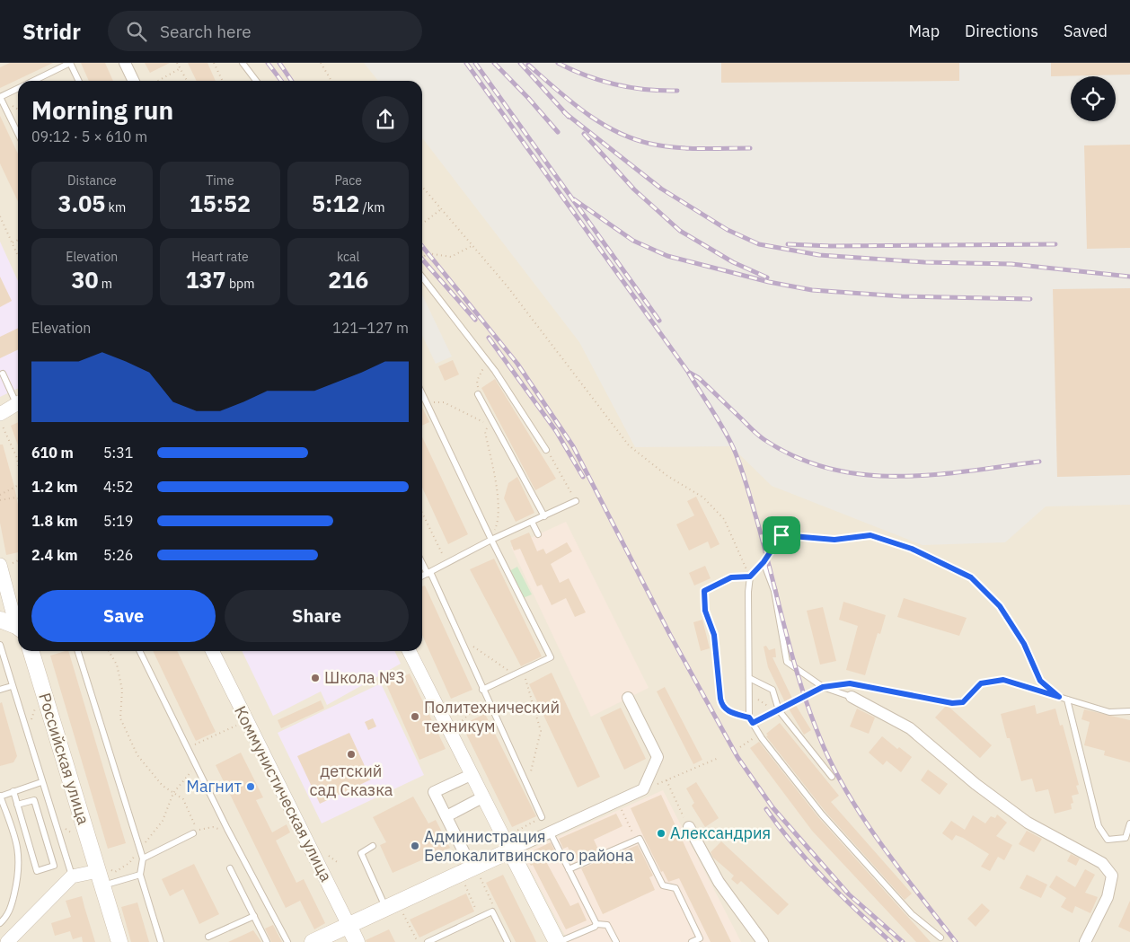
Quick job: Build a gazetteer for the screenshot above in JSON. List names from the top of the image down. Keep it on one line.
{"streets":{"main road":["Российская улица","Коммунистическая улица"]},"places":["Школа №3","Политехнический техникум","детский сад Сказка","Магнит","Александрия","Администрация Белокалитвинского района"],"page":{"header":"Stridr","search":"Search here","nav":["Map","Directions","Saved"],"heading":["Morning run","09:12 · 5 × 610 m"],"stats":[["Distance","3.05 km"],["Time","15:52"],["Pace","5:12 /km"],["Elevation","30 m"],["Heart rate","137 bpm"],["kcal","216"]],"chart":["Elevation","121–127 m"],"list":[{"name":"610 m","note":"5:31"},{"name":"1.2 km","note":"4:52"},{"name":"1.8 km","note":"5:19"},{"name":"2.4 km","note":"5:26"}],"buttons":["Save","Share"]}}
